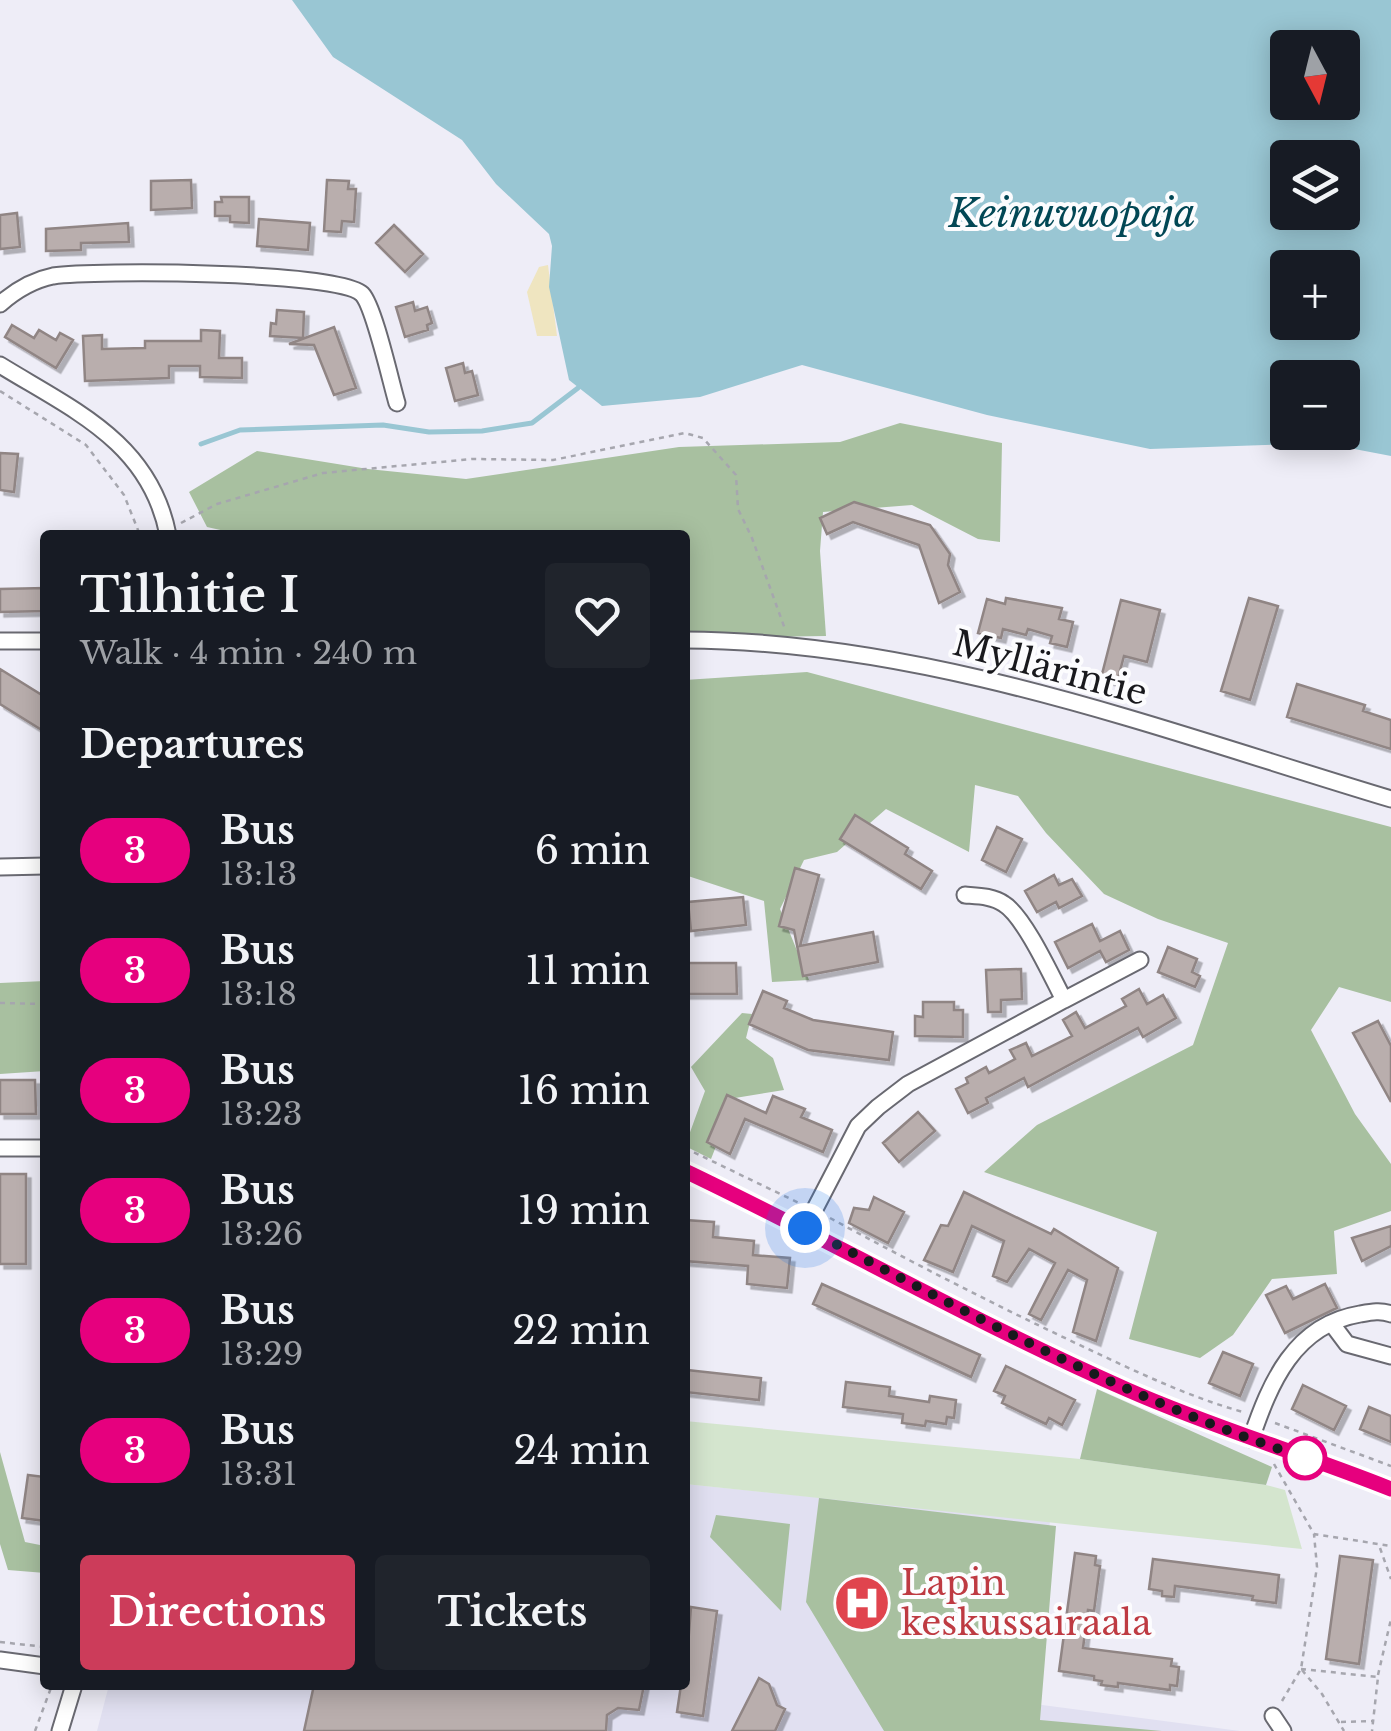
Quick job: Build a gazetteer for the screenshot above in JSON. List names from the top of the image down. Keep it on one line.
{"streets":{"street":["Myllärintie"]},"water":["Keinuvuopaja"],"places":{"hospital":["Lapin keskussairaala"]},"lines":["bus line 3"],"north":"bottom","page":{"map_buttons":["+","−"],"heading":[["Tilhitie I","Walk · 4 min · 240 m"],"Departures"],"list":[{"mark":"3","name":"Bus","note":"13:13","value":"6 min"},{"mark":"3","name":"Bus","note":"13:18","value":"11 min"},{"mark":"3","name":"Bus","note":"13:23","value":"16 min"},{"mark":"3","name":"Bus","note":"13:26","value":"19 min"},{"mark":"3","name":"Bus","note":"13:29","value":"22 min"},{"mark":"3","name":"Bus","note":"13:31","value":"24 min"}],"buttons":["Directions","Tickets"]}}
